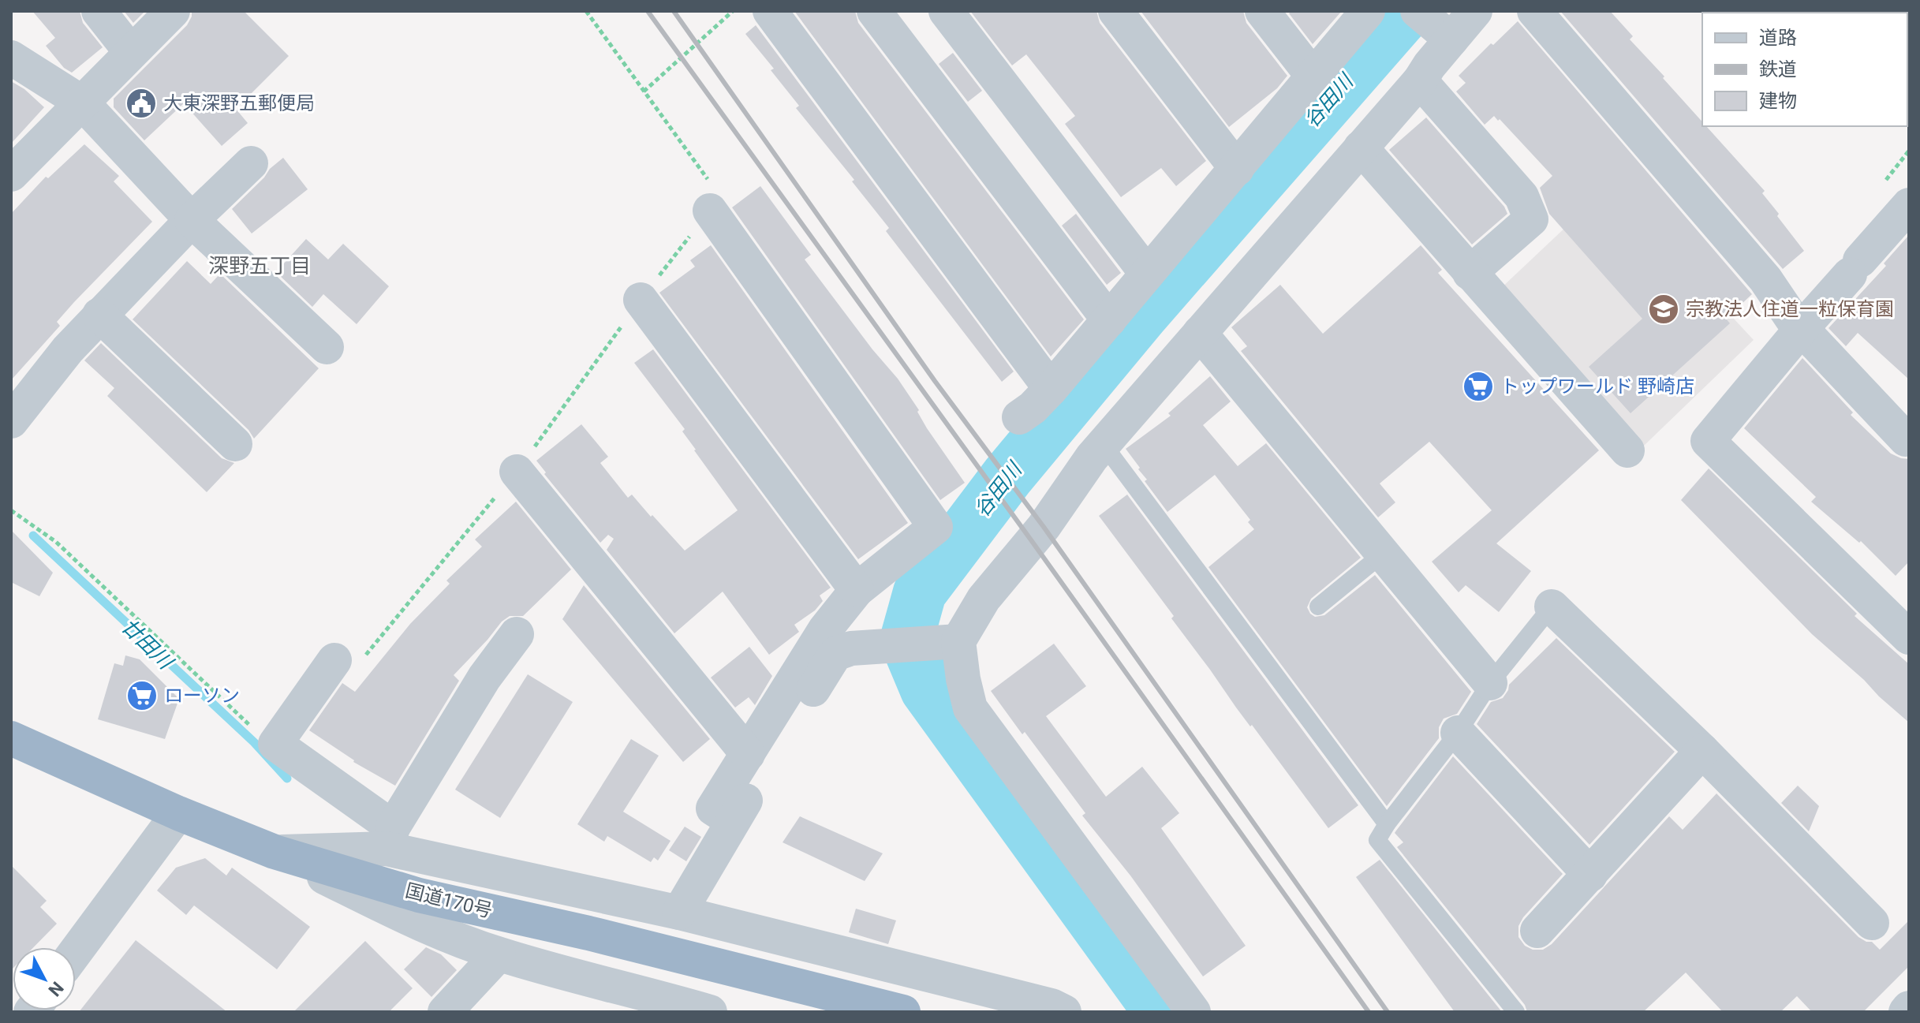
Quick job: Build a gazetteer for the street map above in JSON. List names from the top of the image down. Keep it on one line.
{"streets":{"highway":["国道170号"]},"districts":["深野五丁目"],"water":["谷田川","廿田川"],"places":{"public building":["大東深野五郵便局"],"school or university":["宗教法人住道一粒保育園"],"supermarket":["トップワールド 野崎店","ローソン"]},"legend":["道路","鉄道","建物"],"north":"bottom right"}
